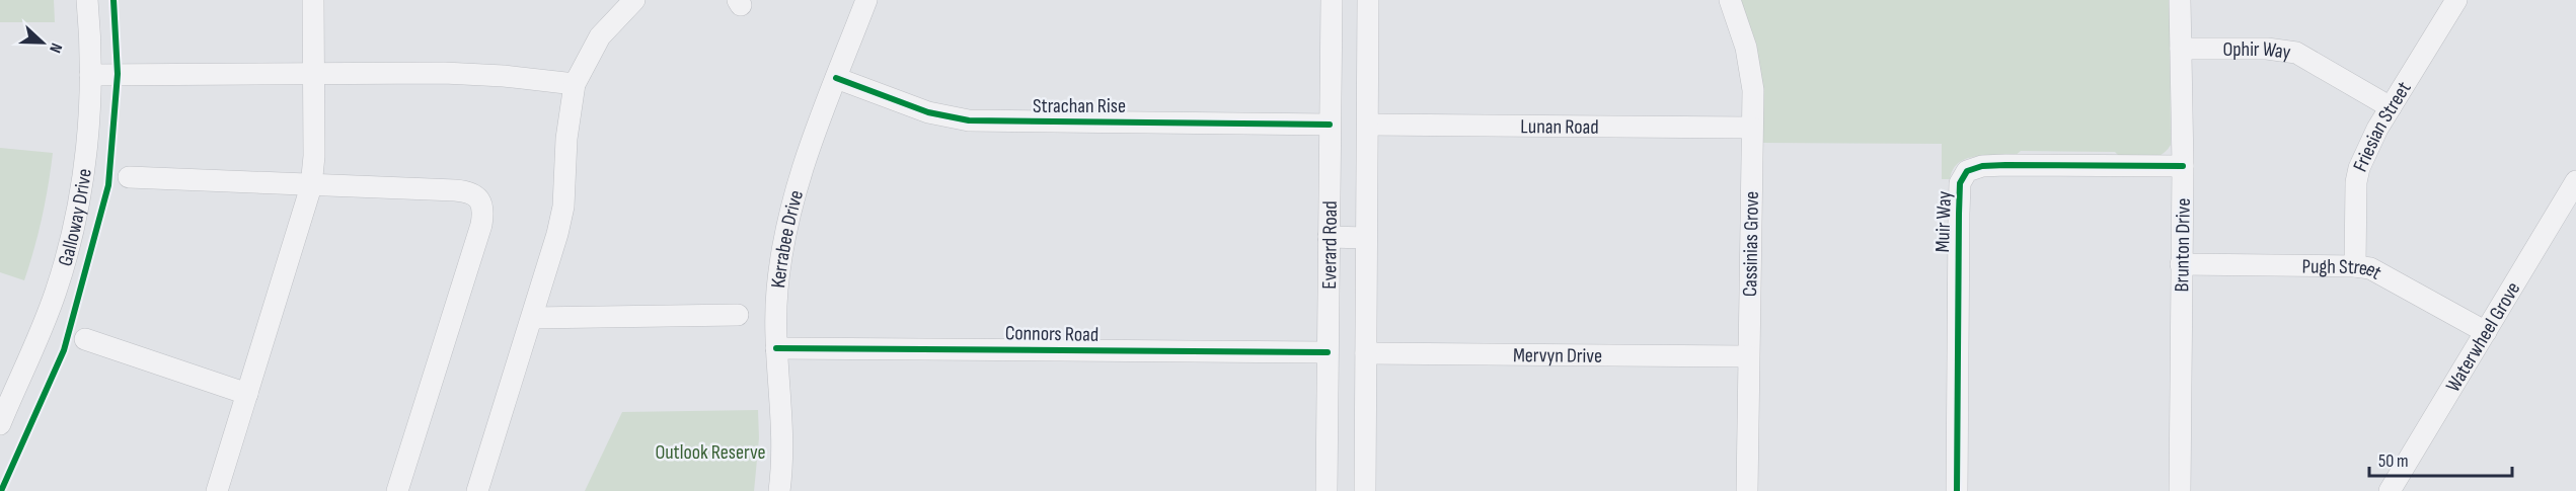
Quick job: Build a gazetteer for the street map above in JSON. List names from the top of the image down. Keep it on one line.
{"streets":{"street":["Ophir Way","Strachan Rise","Lunan Road","Friesian Street","Galloway Drive","Muir Way","Kerrabee Drive","Cassinias Grove","Everard Road","Brunton Drive","Pugh Street","Connors Road","Waterwheel Grove","Mervyn Drive"]},"crossings":[["Ophir Way","Friesian Street"],["Ophir Way","Brunton Drive"],["Strachan Rise","Kerrabee Drive"],["Strachan Rise","Everard Road"],["Lunan Road","Cassinias Grove"],["Lunan Road","Everard Road"],["Friesian Street","Pugh Street"],["Muir Way","Brunton Drive"],["Kerrabee Drive","Connors Road"],["Cassinias Grove","Mervyn Drive"],["Everard Road","Connors Road"],["Everard Road","Mervyn Drive"],["Brunton Drive","Pugh Street"],["Pugh Street","Waterwheel Grove"]],"parks":["Outlook Reserve"],"scale_bar":"50 m","north":"right"}
